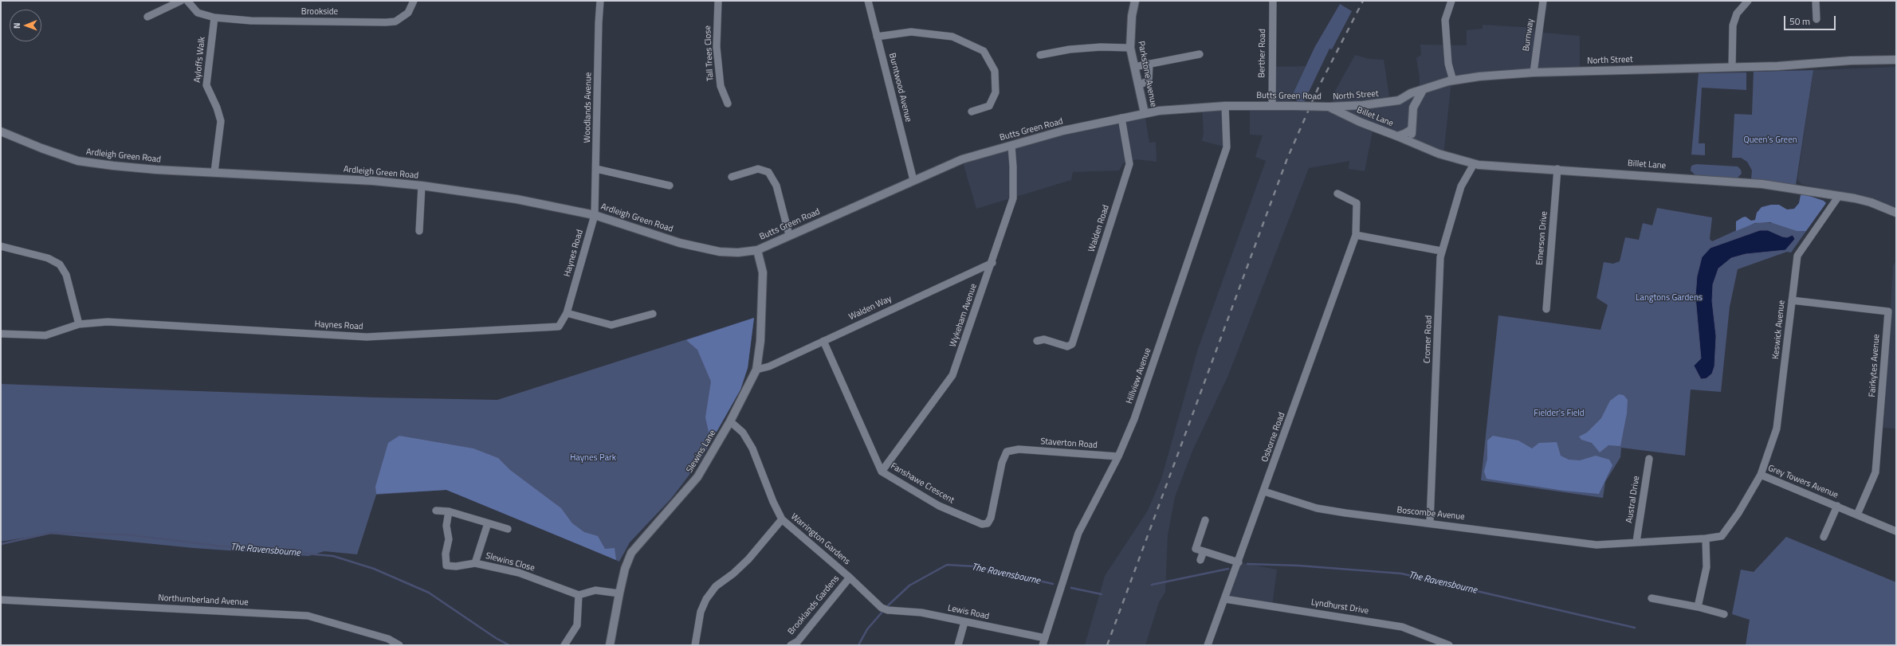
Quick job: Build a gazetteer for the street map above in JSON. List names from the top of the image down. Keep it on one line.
{"streets":{"street":["Brookside","Burnway","Tall Trees Close","Berther Road","Ayloffs Walk","North Street","Parkstone Avenue","Burntwood Avenue","Butts Green Road","Woodlands Avenue","Billet Lane","Ardleigh Green Road","Walden Road","Emerson Drive","Haynes Road","Walden Way","Wykeham Avenue","Keswick Avenue","Cromer Road","Fairkytes Avenue","Hillview Avenue","Osborne Road","Staverton Road","Slewins Lane","Grey Towers Avenue","Fanshawe Crescent","Austral Drive","Boscombe Avenue","Warrington Gardens","Slewins Close","Northumberland Avenue","Brooklands Gardens","Lyndhurst Drive","Lewis Road"]},"crossings":[["Brookside","Ayloffs Walk"],["Burnway","North Street"],["Berther Road","Butts Green Road"],["Ayloffs Walk","Ardleigh Green Road"],["North Street","Butts Green Road"],["North Street","Billet Lane"],["Parkstone Avenue","Butts Green Road"],["Burntwood Avenue","Butts Green Road"],["Butts Green Road","Billet Lane"],["Butts Green Road","Ardleigh Green Road"],["Butts Green Road","Walden Road"],["Butts Green Road","Wykeham Avenue"],["Butts Green Road","Hillview Avenue"],["Butts Green Road","Slewins Lane"],["Woodlands Avenue","Ardleigh Green Road"],["Woodlands Avenue","Haynes Road"],["Billet Lane","Emerson Drive"],["Billet Lane","Keswick Avenue"],["Billet Lane","Cromer Road"],["Ardleigh Green Road","Haynes Road"],["Ardleigh Green Road","Slewins Lane"],["Walden Way","Wykeham Avenue"],["Walden Way","Slewins Lane"],["Walden Way","Fanshawe Crescent"],["Wykeham Avenue","Fanshawe Crescent"],["Keswick Avenue","Fairkytes Avenue"],["Keswick Avenue","Grey Towers Avenue"],["Cromer Road","Boscombe Avenue"],["Fairkytes Avenue","Grey Towers Avenue"],["Hillview Avenue","Staverton Road"],["Hillview Avenue","Lewis Road"],["Osborne Road","Boscombe Avenue"],["Osborne Road","Lyndhurst Drive"],["Staverton Road","Fanshawe Crescent"],["Slewins Lane","Warrington Gardens"],["Grey Towers Avenue","Austral Drive"],["Grey Towers Avenue","Boscombe Avenue"],["Warrington Gardens","Brooklands Gardens"],["Warrington Gardens","Lewis Road"]],"water":["The Ravensbourne"],"parks":["Queen's Green","Langtons Gardens","Fielder's Field","Haynes Park"],"scale_bar":"50 m","north":"left"}
